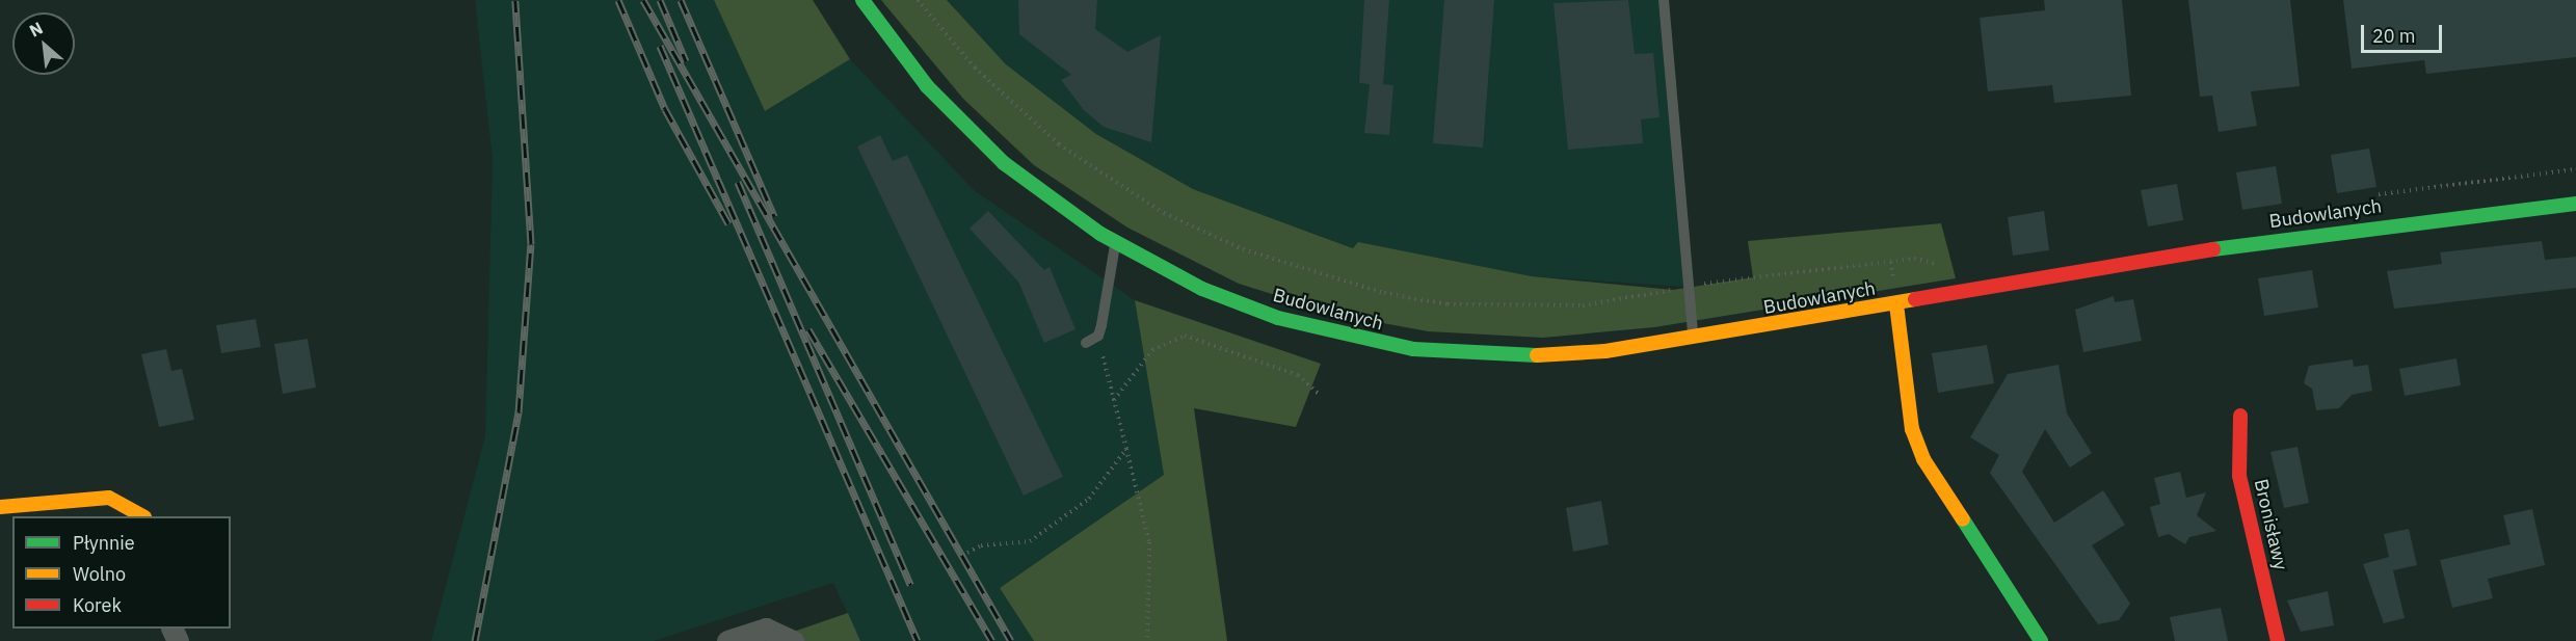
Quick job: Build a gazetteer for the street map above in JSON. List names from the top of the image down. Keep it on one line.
{"streets":{"street":["Budowlanych","Bronisławy"]},"legend":["Płynnie","Wolno","Korek"],"scale_bar":"20 m","north":"top left"}
